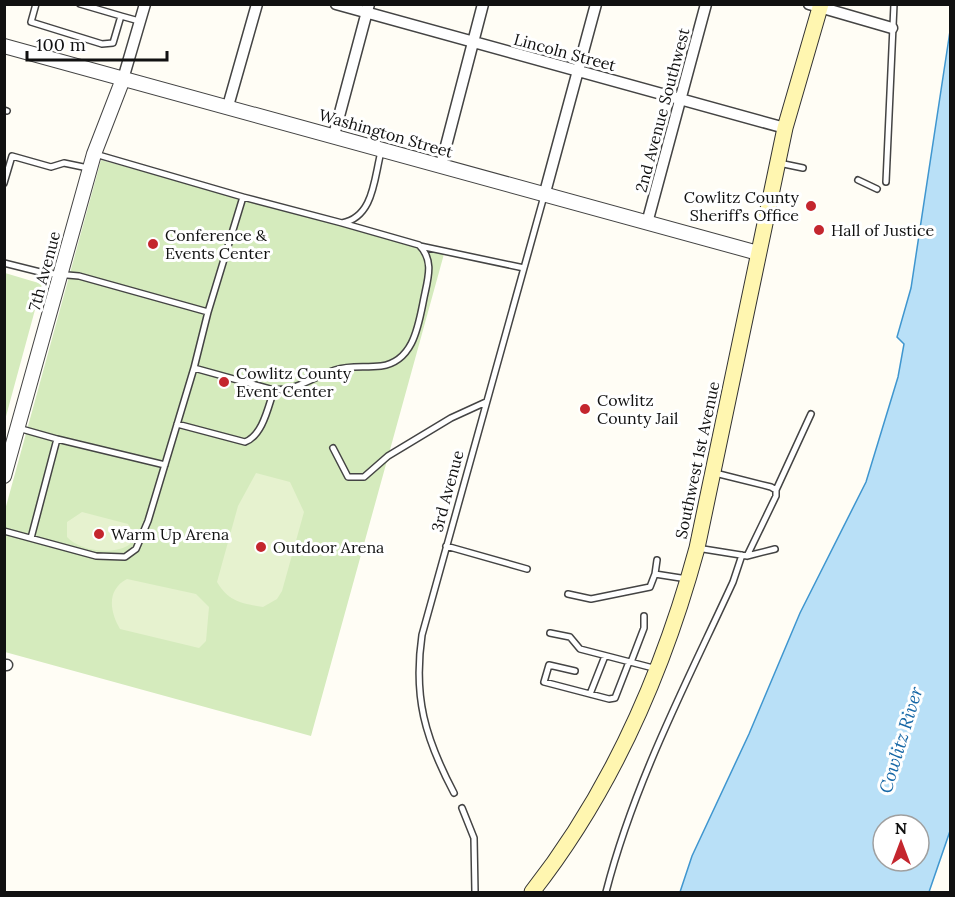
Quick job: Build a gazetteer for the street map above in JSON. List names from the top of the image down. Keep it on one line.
{"streets":{"main road":["Southwest 1st Avenue"],"street":["Lincoln Street","2nd Avenue Southwest","Washington Street","7th Avenue"],"lane":["3rd Avenue"]},"crossings":[["Lincoln Street","2nd Avenue Southwest"],["Lincoln Street","Southwest 1st Avenue"],["2nd Avenue Southwest","Washington Street"],["Washington Street","7th Avenue"],["Washington Street","Southwest 1st Avenue"],["Washington Street","3rd Avenue"]],"water":["Cowlitz River"],"places":["Cowlitz County Sheriff’s Office","Hall of Justice","Conference & Events Center","Cowlitz County Event Center","Cowlitz County Jail","Warm Up Arena","Outdoor Arena"],"scale_bar":"100 m","north":"top"}
